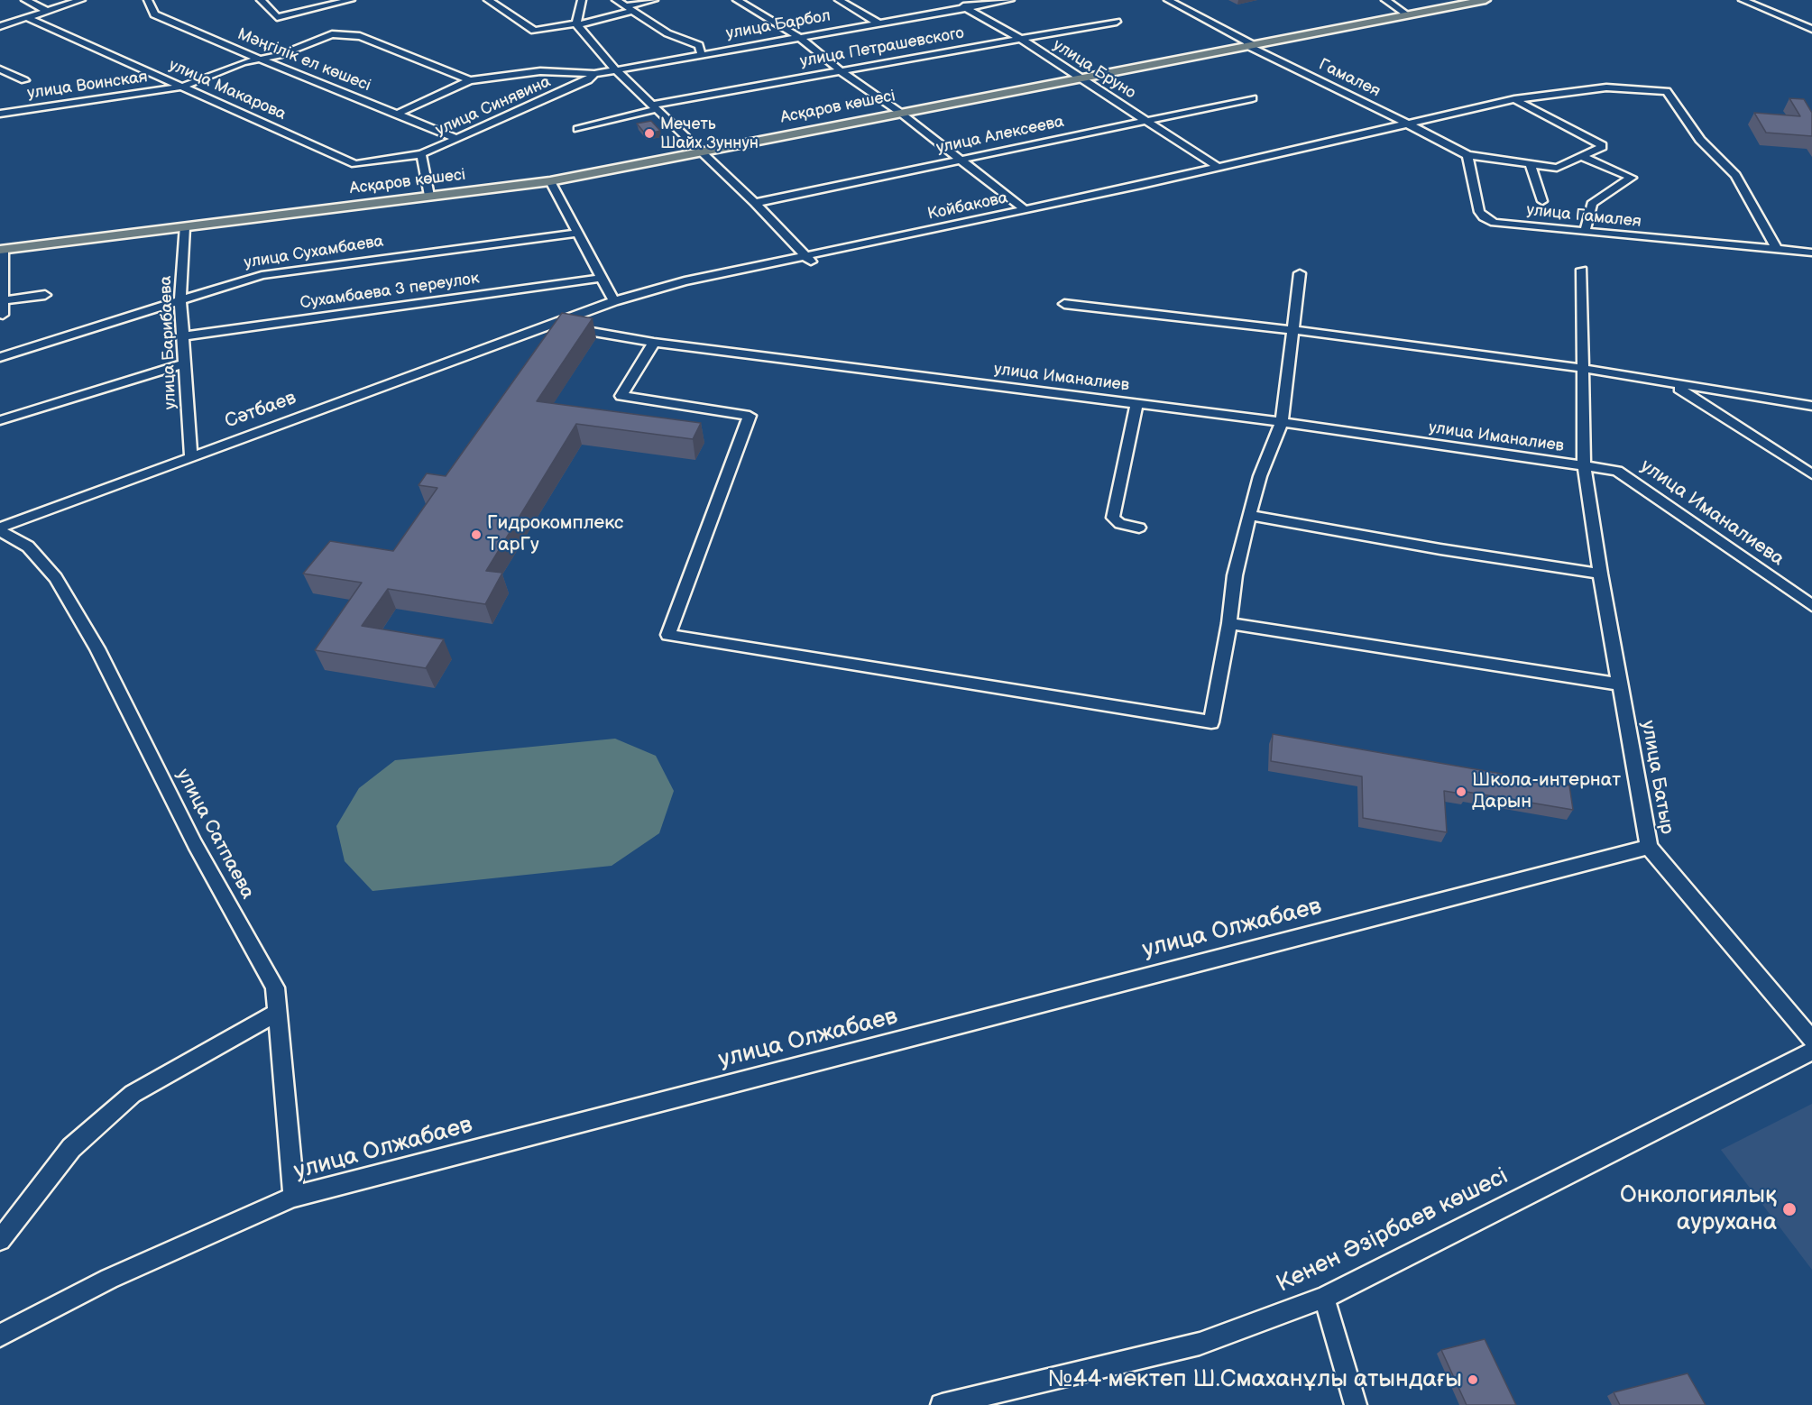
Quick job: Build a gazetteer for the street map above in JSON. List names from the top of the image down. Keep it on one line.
{"streets":{"main road":["Асқаров көшесі"],"street":["улица Барбол","улица Петрашевского","Мәңгілік ел көшесі","улица Бруно","Гамалея","улица Воинская","улица Макарова","улица Синявина","улица Алексеева","Койбакова","улица Гамалея","улица Сухамбаева","Сухамбаева 3 переулок","улица Барибаева","улица Иманалиев","Сәтбаев","улица Иманалиева","улица Батыр","улица Сатпаева","улица Олжабаев","Кенен Әзірбаев көшесі"]},"crossings":[["улица Барбол","улица Бруно"],["улица Барбол","улица Синявина"],["улица Петрашевского","улица Бруно"],["Мәңгілік ел көшесі","улица Воинская"],["Мәңгілік ел көшесі","улица Синявина"],["улица Бруно","Асқаров көшесі"],["улица Бруно","улица Алексеева"],["улица Бруно","Койбакова"],["Гамалея","Асқаров көшесі"],["Гамалея","Койбакова"],["улица Воинская","улица Макарова"],["улица Макарова","улица Синявина"],["улица Синявина","Асқаров көшесі"],["Асқаров көшесі","улица Барибаева"],["Койбакова","улица Гамалея"],["Койбакова","улица Иманалиев"],["Койбакова","Сәтбаев"],["улица Сухамбаева","улица Барибаева"],["Сухамбаева 3 переулок","улица Барибаева"],["улица Барибаева","Сәтбаев"],["улица Иманалиев","Сәтбаев"],["улица Иманалиев","улица Иманалиева"],["улица Иманалиев","улица Батыр"],["Сәтбаев","улица Сатпаева"],["улица Иманалиева","улица Батыр"],["улица Батыр","улица Олжабаев"],["улица Сатпаева","улица Олжабаев"]],"places":["Мечеть Шайх Зуннун","Гидрокомплекс ТарГу","Школа-интернат Дарын","Онкологиялық аурухана","№44 мектеп Ш.Смаханұлы атындағы"]}
